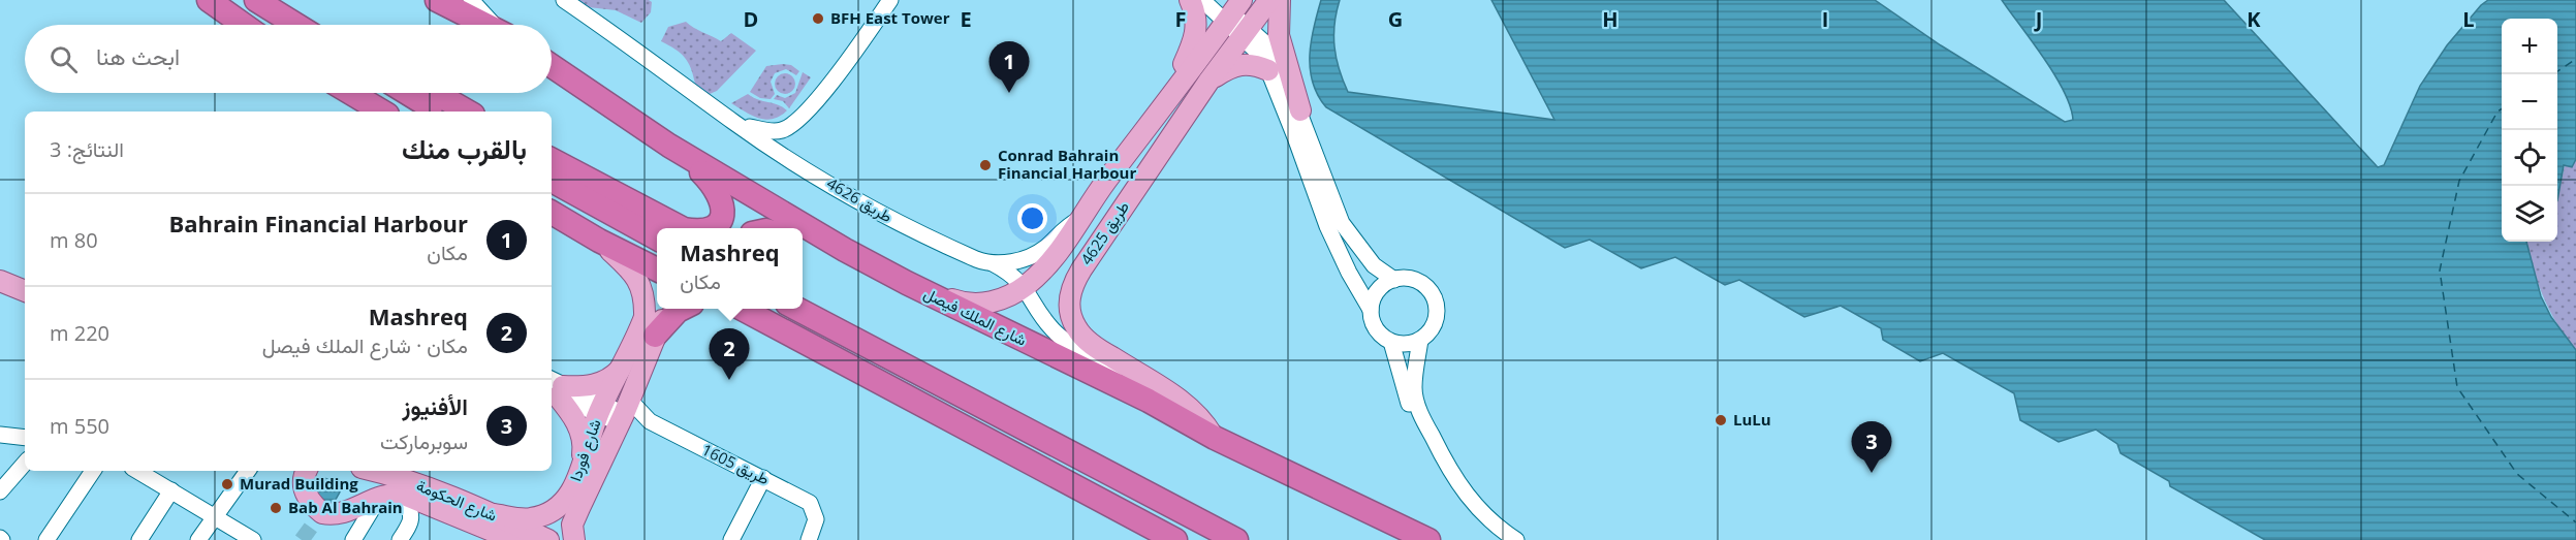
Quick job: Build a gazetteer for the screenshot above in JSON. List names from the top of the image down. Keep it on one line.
{"streets":{"highway":["شارع الملك فيصل"],"main road":["طريق 4625","شارع فوردا","شارع الحكومة"],"street":["طريق 4626","طريق 1605"]},"crossings":[["طريق 4626","طريق 4625"],["طريق 4626","شارع الملك فيصل"],["طريق 4625","شارع الملك فيصل"],["شارع فوردا","طريق 1605"],["شارع فوردا","شارع الحكومة"]],"places":["BFH East Tower","Conrad Bahrain Financial Harbour","LuLu","Murad Building","Bab Al Bahrain"],"page":{"map_buttons":["+","−"],"search":"ابحث هنا","pins":["1","2","3"],"heading":["بالقرب منك","النتائج: 3"],"list":[{"mark":"1","name":"Bahrain Financial Harbour","note":"مكان","value":"80 m"},{"mark":"2","name":"Mashreq","note":"مكان · شارع الملك فيصل","value":"220 m"},{"mark":"3","name":"الأفنيوز","note":"سوبرماركت","value":"550 m"}],"popup":["Mashreq","مكان"]},"grid":{"columns":["D","E","F","G","H","I","J","K","L"]}}
